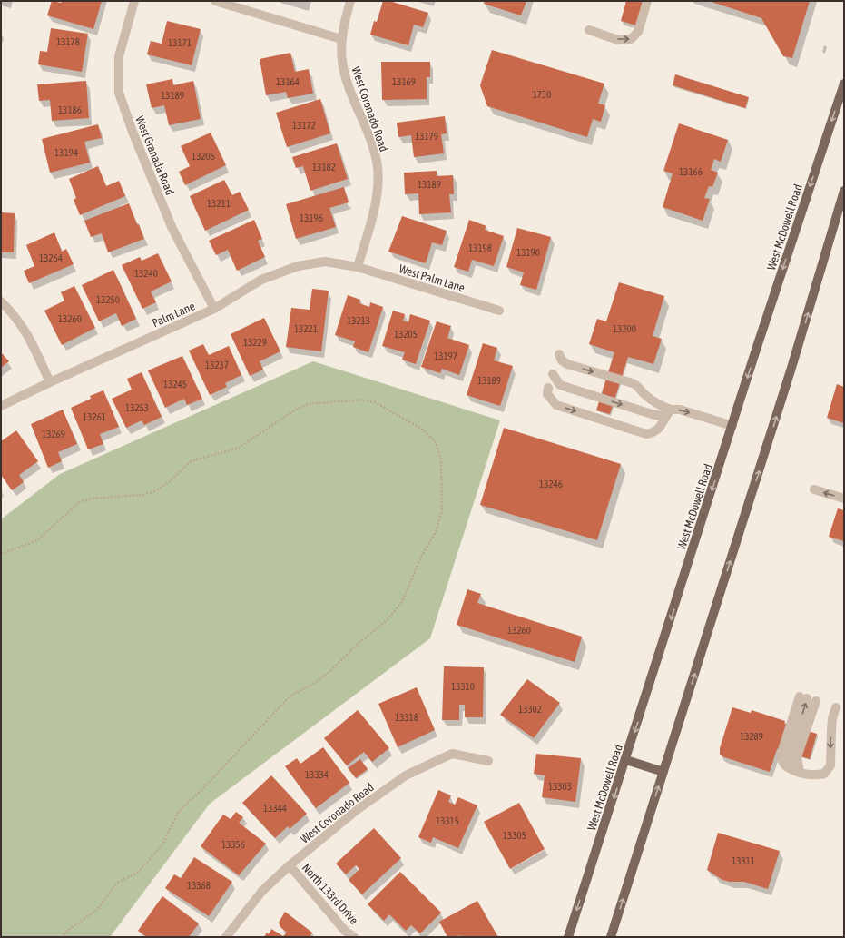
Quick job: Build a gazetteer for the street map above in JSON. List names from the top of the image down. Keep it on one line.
{"streets":{"main road":["West McDowell Road"],"street":["West Coronado Road","West Granada Road","West Palm Lane","Palm Lane","North 133rd Drive"]},"crossings":[["West Coronado Road","West Palm Lane"],["West Coronado Road","Palm Lane"],["West Coronado Road","North 133rd Drive"],["West Granada Road","Palm Lane"],["West Palm Lane","Palm Lane"]],"house_numbers":["13178","13171","13164","13169","1730","13189","13186","13172","13179","13194","13205","13182","13166","13189","13211","13196","13198","13190","13264","13240","13250","13260","13213","13221","13200","13205","13229","13197","13237","13189","13245","13253","13261","13269","13246","13260","13310","13302","13318","13289","13334","13303","13344","13315","13305","13356","13311","13368"]}
